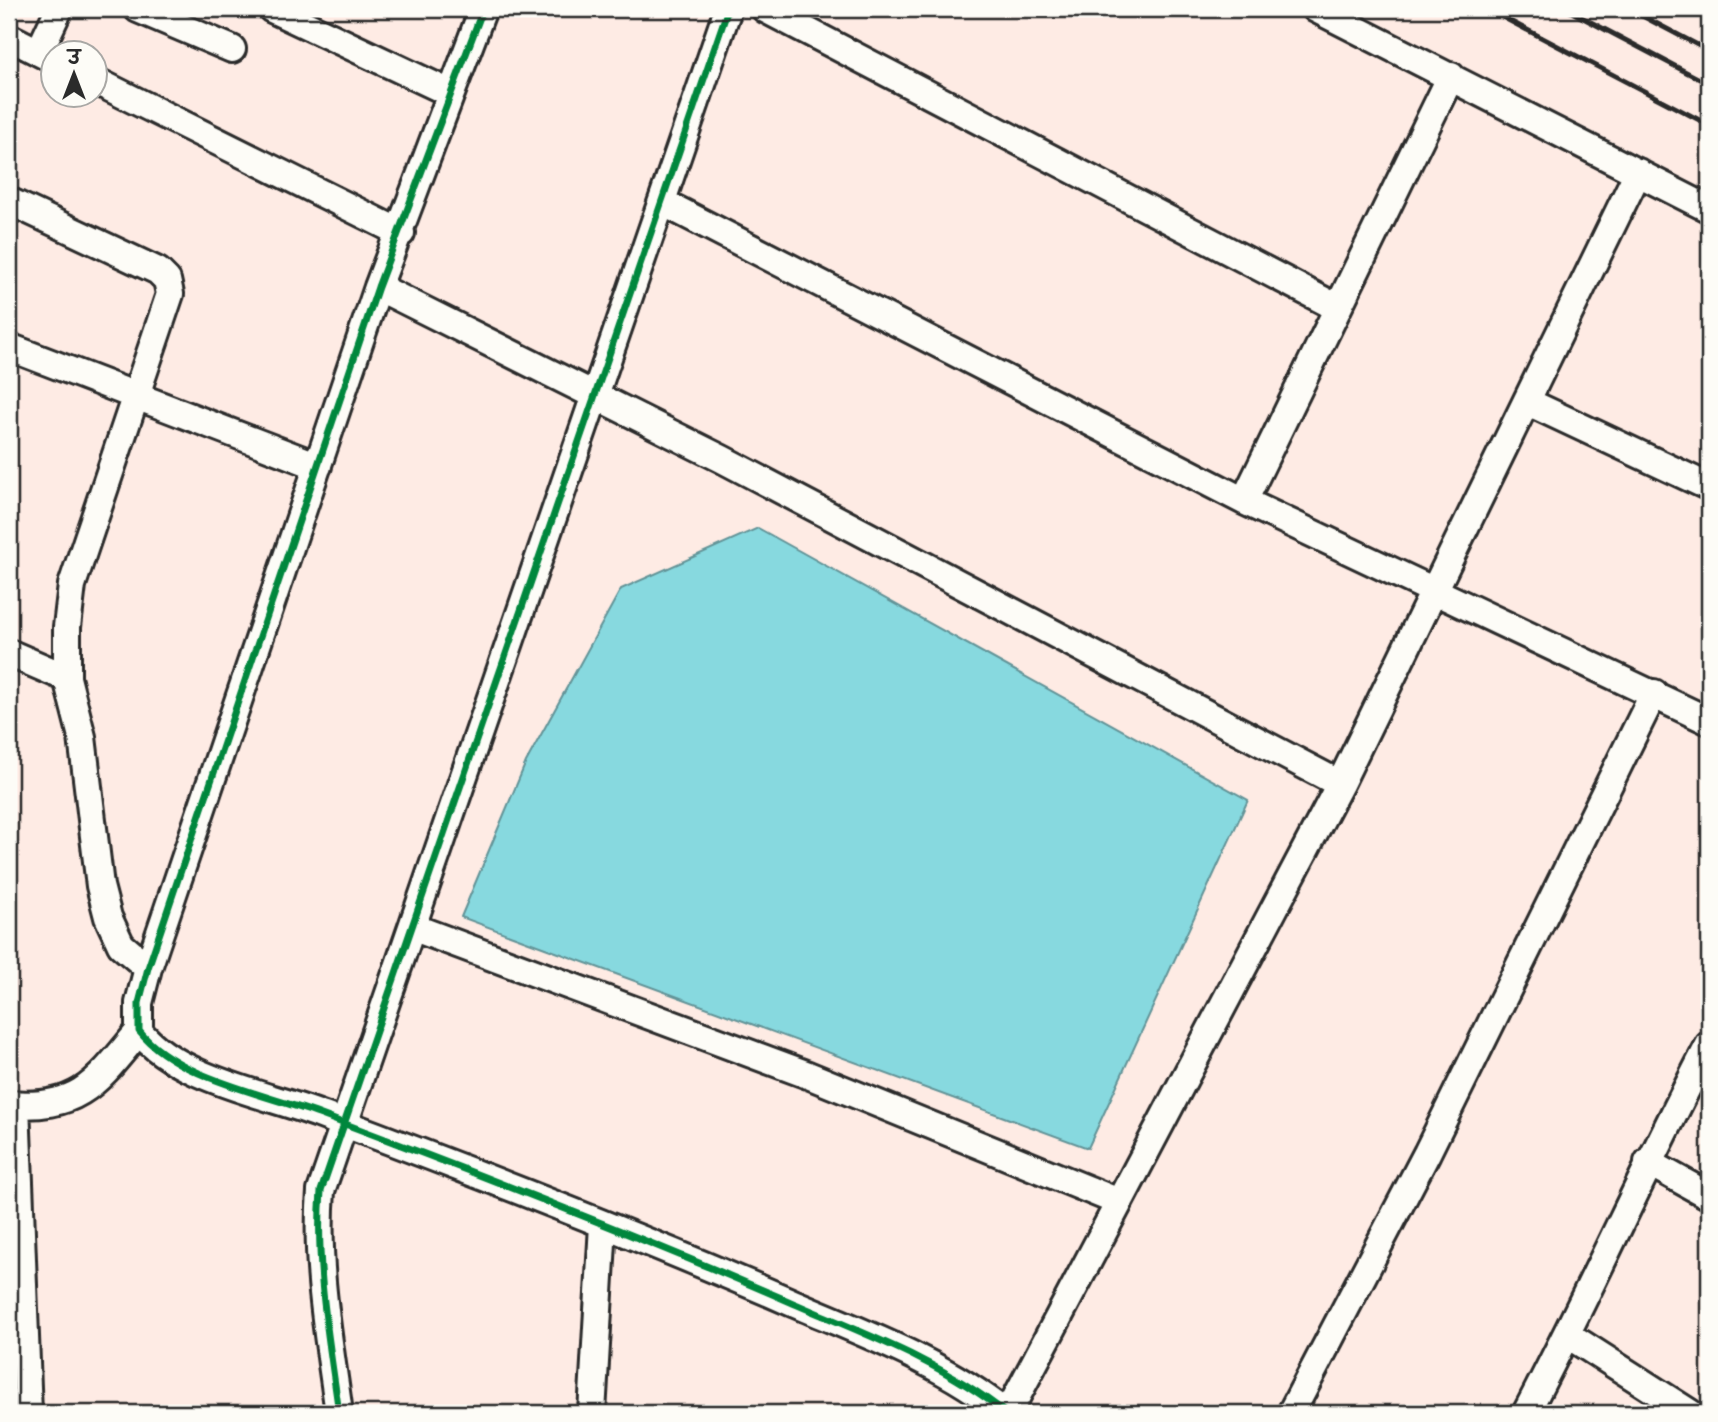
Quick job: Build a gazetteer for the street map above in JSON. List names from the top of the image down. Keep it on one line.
{"north":"top"}
